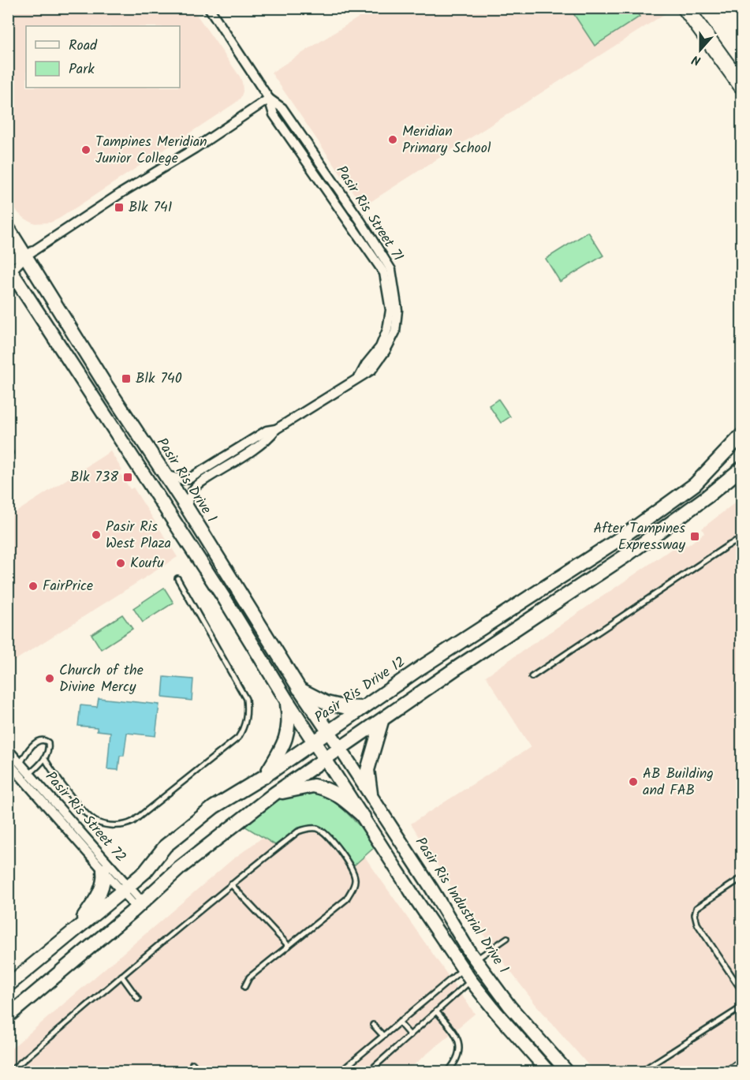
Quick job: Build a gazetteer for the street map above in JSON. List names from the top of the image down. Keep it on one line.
{"streets":{"main road":["Pasir Ris Drive 1","Pasir Ris Drive 12","Pasir Ris Industrial Drive 1"],"street":["Pasir Ris Street 71","Pasir Ris Street 72"]},"crossings":[["Pasir Ris Street 71","Pasir Ris Drive 1"],["Pasir Ris Drive 1","Pasir Ris Drive 12"],["Pasir Ris Drive 1","Pasir Ris Industrial Drive 1"],["Pasir Ris Drive 12","Pasir Ris Street 72"]],"places":{"other":["Meridian Primary School","Tampines Meridian Junior College","Pasir Ris West Plaza","Koufu","FairPrice","Church of the Divine Mercy","AB Building and FAB"],"transit":["Blk 741","Blk 740","Blk 738","After Tampines Expressway"]},"legend":["Road","Park"],"north":"bottom"}
